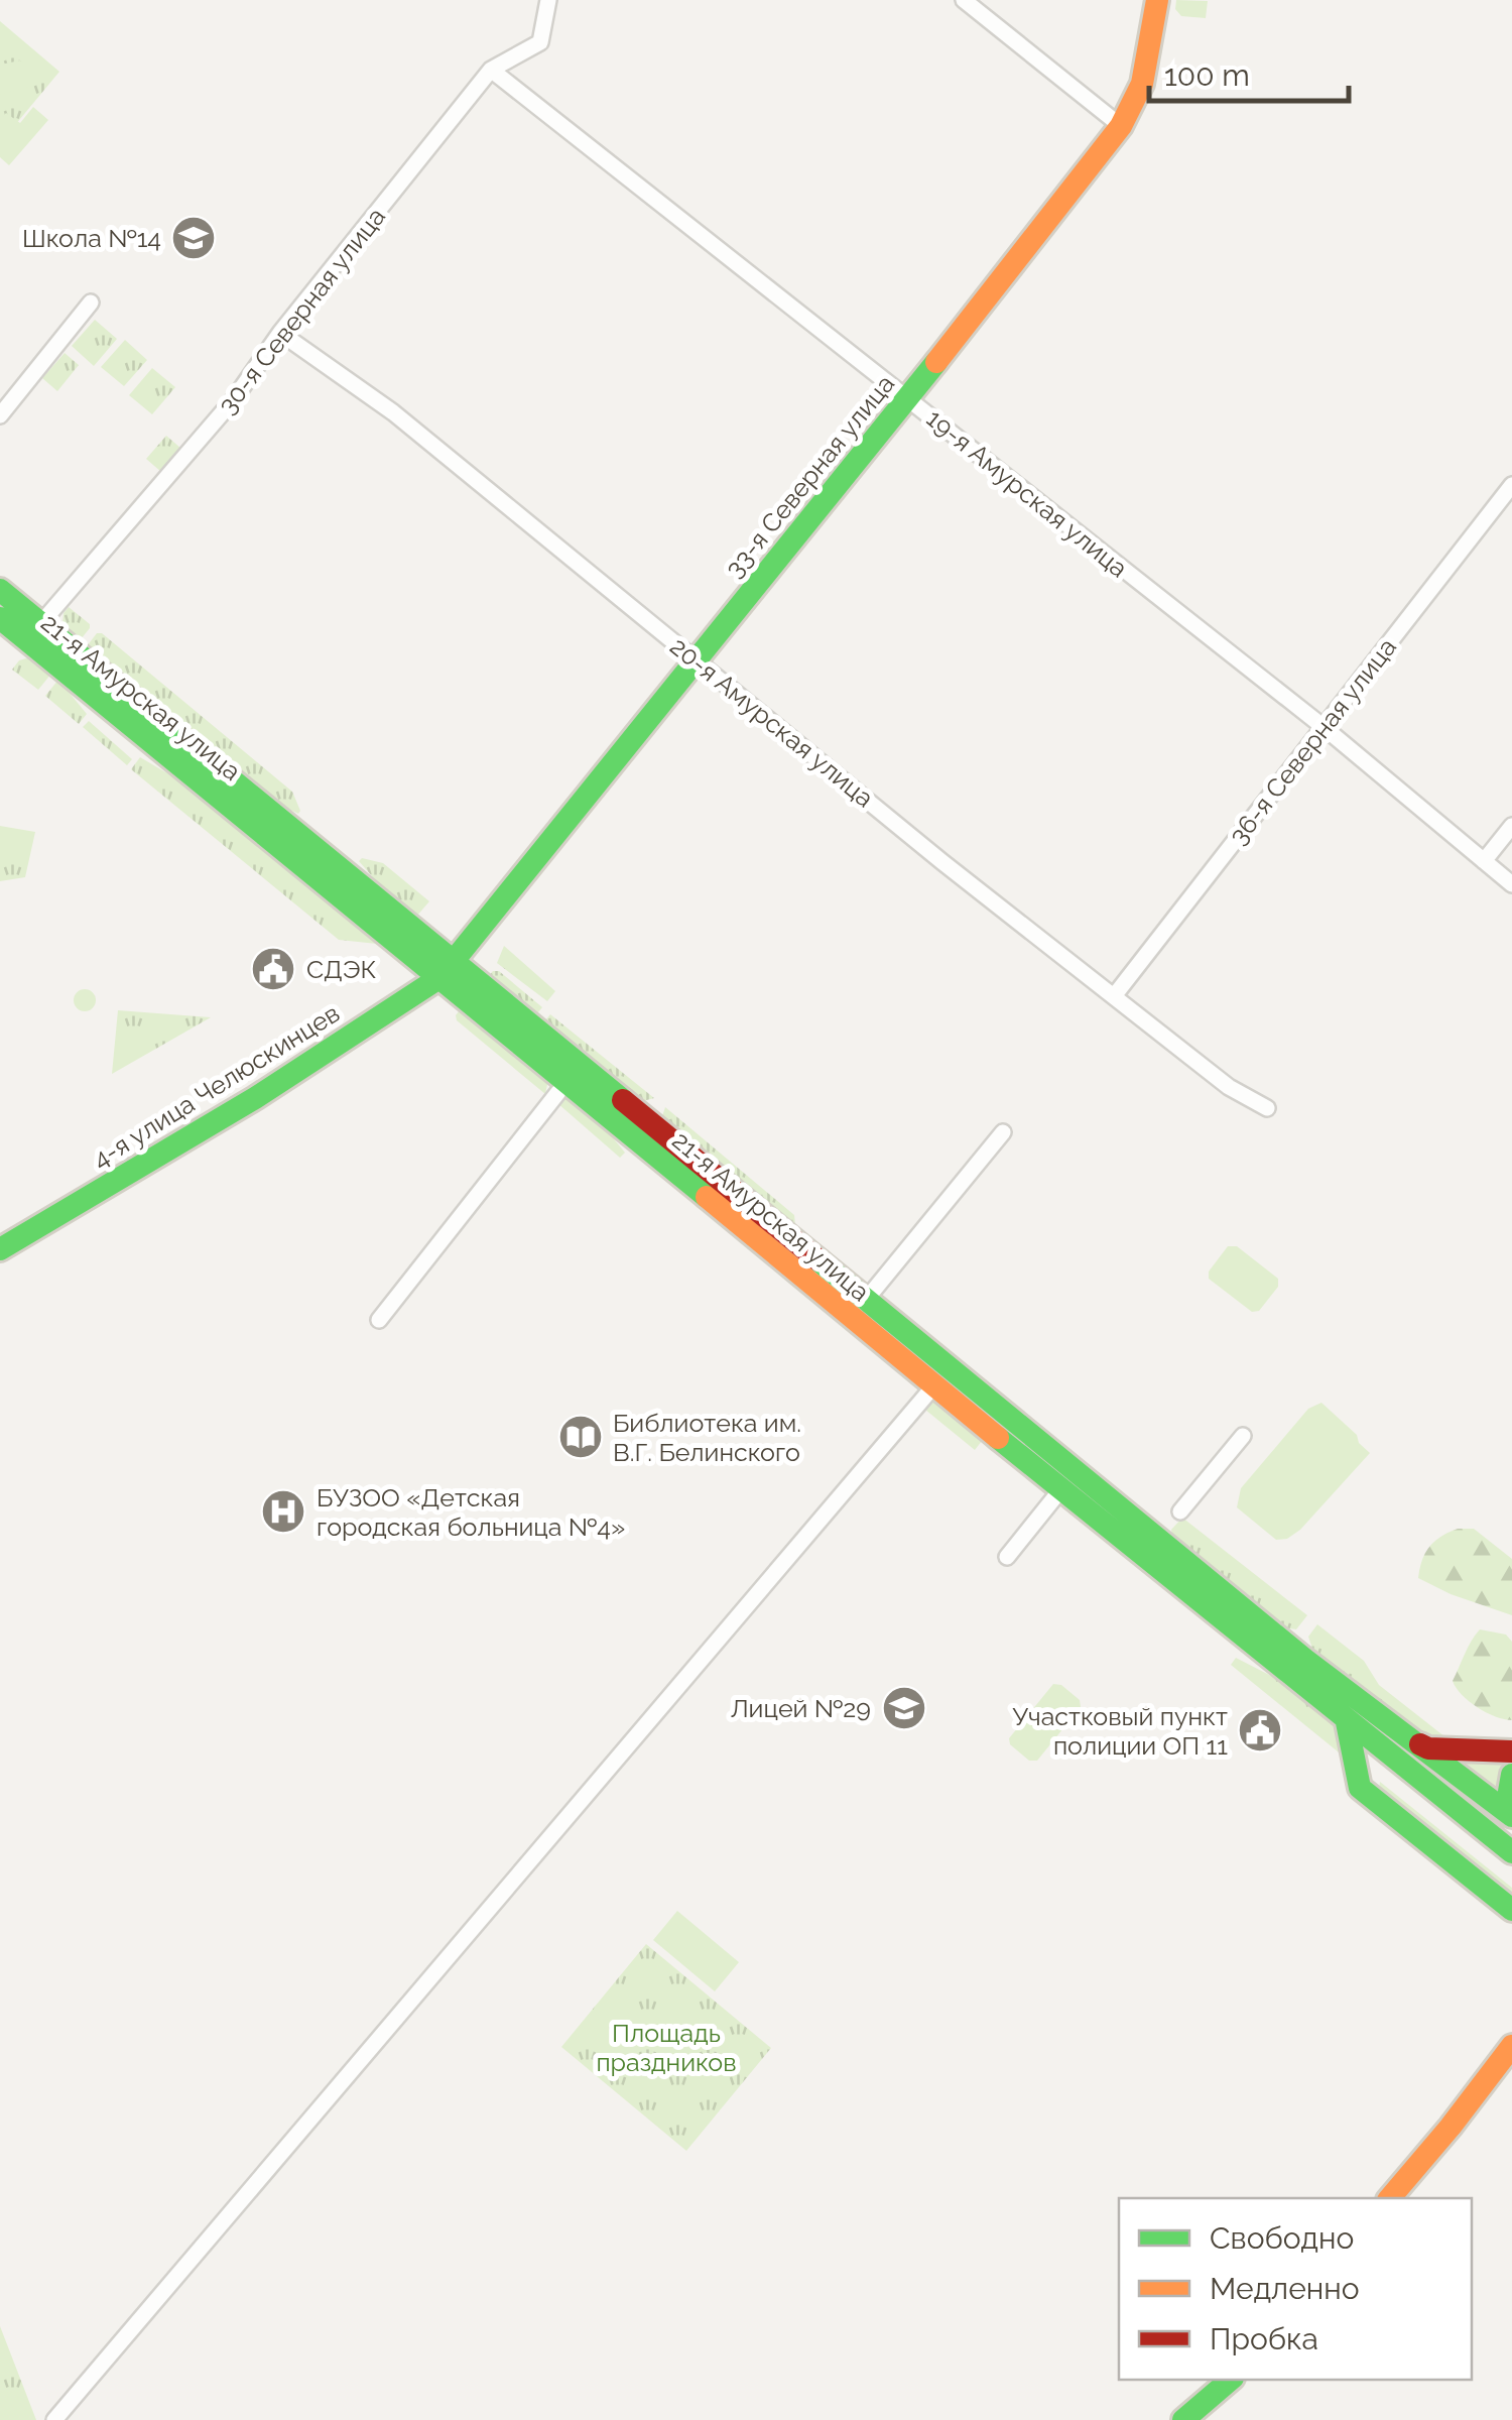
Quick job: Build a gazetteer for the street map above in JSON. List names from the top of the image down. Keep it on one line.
{"streets":{"main road":["33-я Северная улица","21-я Амурская улица","4-я улица Челюскинцев"],"street":["30-я Северная улица","19-я Амурская улица","20-я Амурская улица","36-я Северная улица"]},"crossings":[["30-я Северная улица","19-я Амурская улица"],["30-я Северная улица","21-я Амурская улица"],["30-я Северная улица","20-я Амурская улица"],["33-я Северная улица","19-я Амурская улица"],["33-я Северная улица","21-я Амурская улица"],["33-я Северная улица","20-я Амурская улица"],["33-я Северная улица","4-я улица Челюскинцев"],["19-я Амурская улица","36-я Северная улица"],["21-я Амурская улица","4-я улица Челюскинцев"],["20-я Амурская улица","36-я Северная улица"]],"parks":["Площадь праздников"],"places":{"school or university":["Школа №14","Лицей №29"],"public building":["СДЭК","Участковый пункт полиции ОП 11"],"library":["Библиотека им. В.Г. Белинского"],"hospital":["БУЗОО «Детская городская больница №4»"]},"legend":["Свободно","Медленно","Пробка"],"scale_bar":"100 m"}
